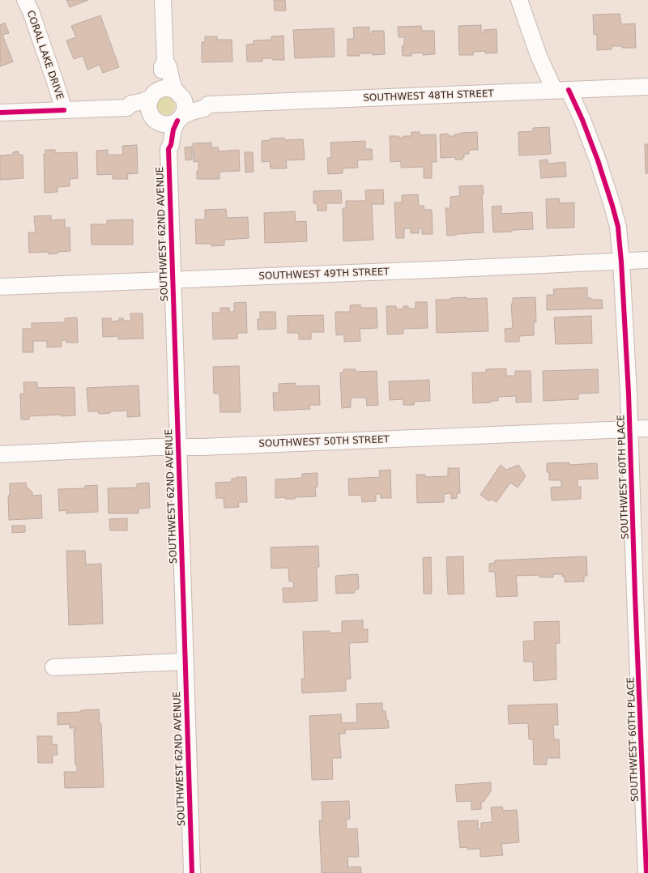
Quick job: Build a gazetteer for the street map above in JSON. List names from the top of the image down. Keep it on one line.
{"streets":{"street":["CORAL LAKE DRIVE","SOUTHWEST 48TH STREET","SOUTHWEST 62ND AVENUE","SOUTHWEST 49TH STREET","SOUTHWEST 50TH STREET","SOUTHWEST 60TH PLACE"]},"crossings":[["SOUTHWEST 48TH STREET","SOUTHWEST 62ND AVENUE"],["SOUTHWEST 48TH STREET","SOUTHWEST 60TH PLACE"],["SOUTHWEST 62ND AVENUE","SOUTHWEST 49TH STREET"],["SOUTHWEST 62ND AVENUE","SOUTHWEST 50TH STREET"],["SOUTHWEST 49TH STREET","SOUTHWEST 60TH PLACE"],["SOUTHWEST 50TH STREET","SOUTHWEST 60TH PLACE"]]}
